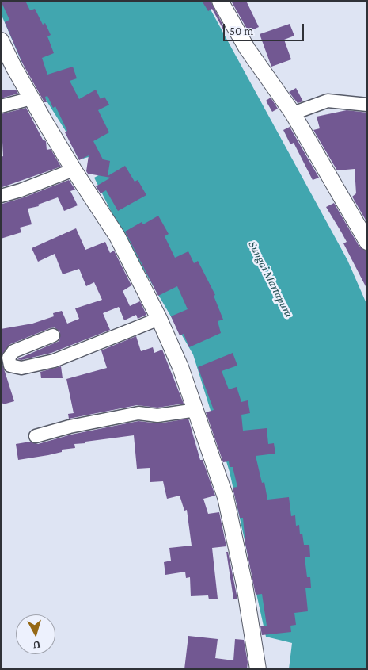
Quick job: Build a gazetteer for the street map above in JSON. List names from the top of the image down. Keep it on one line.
{"water":["Sungai Martapura"],"scale_bar":"50 m","north":"bottom"}
